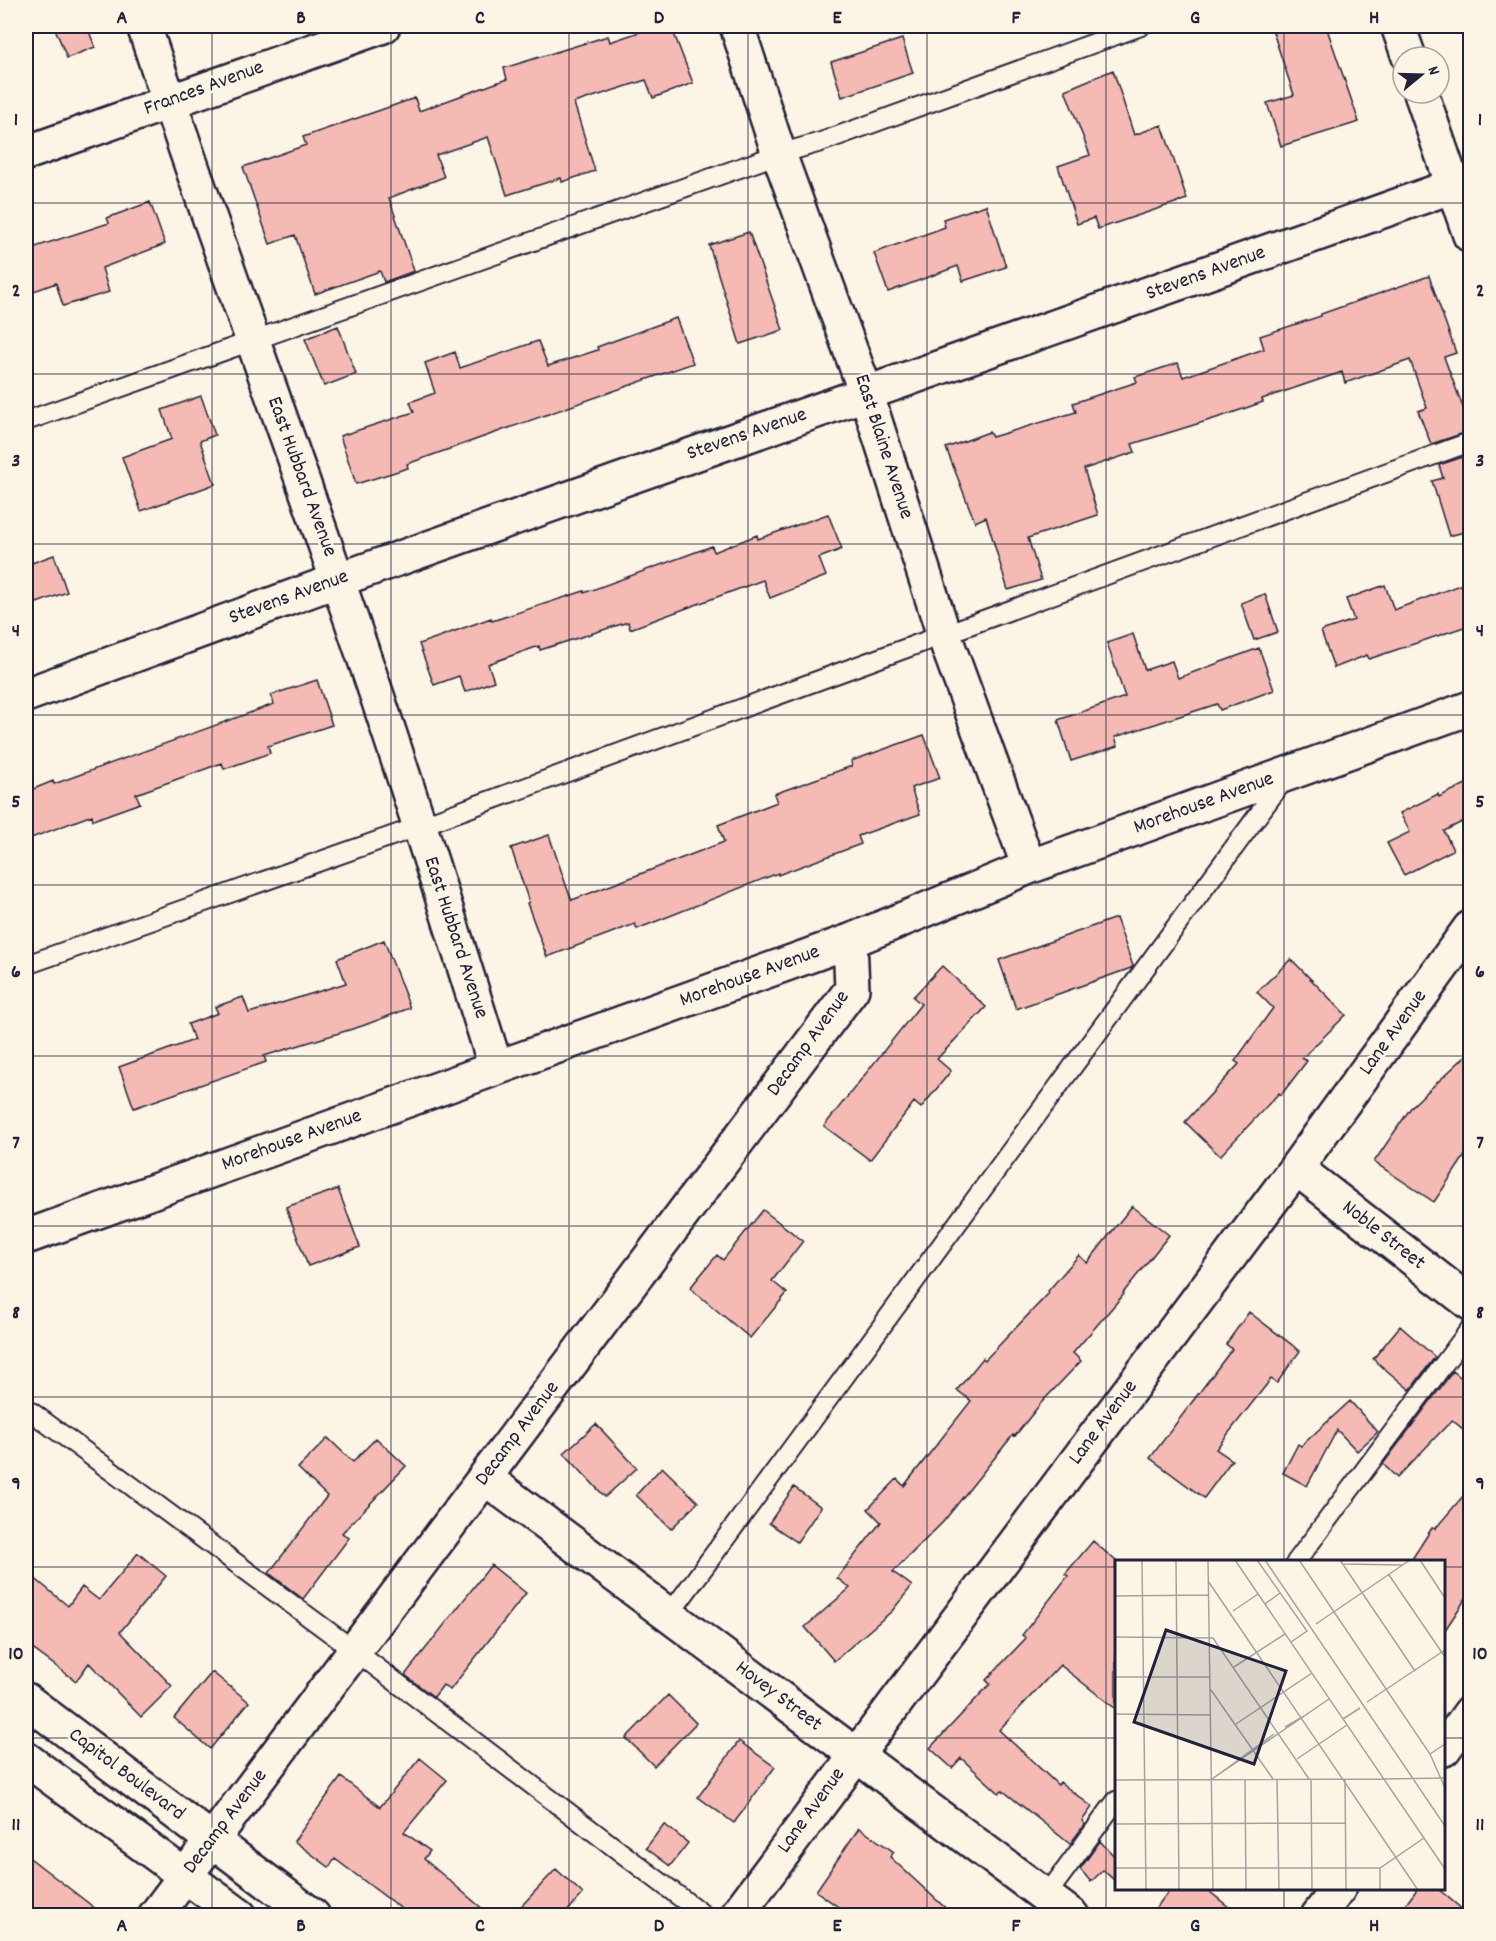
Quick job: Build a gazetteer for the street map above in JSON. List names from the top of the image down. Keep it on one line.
{"streets":{"street":["Frances Avenue","Stevens Avenue","East Blaine Avenue","East Hubbard Avenue","Morehouse Avenue","Lane Avenue","Decamp Avenue","Noble Street","Hovey Street","Capitol Boulevard"]},"crossings":[["Frances Avenue","East Hubbard Avenue"],["Stevens Avenue","East Blaine Avenue"],["Stevens Avenue","East Hubbard Avenue"],["East Blaine Avenue","Morehouse Avenue"],["East Hubbard Avenue","Morehouse Avenue"],["Morehouse Avenue","Decamp Avenue"],["Lane Avenue","Noble Street"],["Lane Avenue","Hovey Street"],["Decamp Avenue","Hovey Street"],["Decamp Avenue","Capitol Boulevard"]],"north":"right","grid":{"columns":["A","B","C","D","E","F","G","H"],"rows":["1","2","3","4","5","6","7","8","9","10","11"]}}
